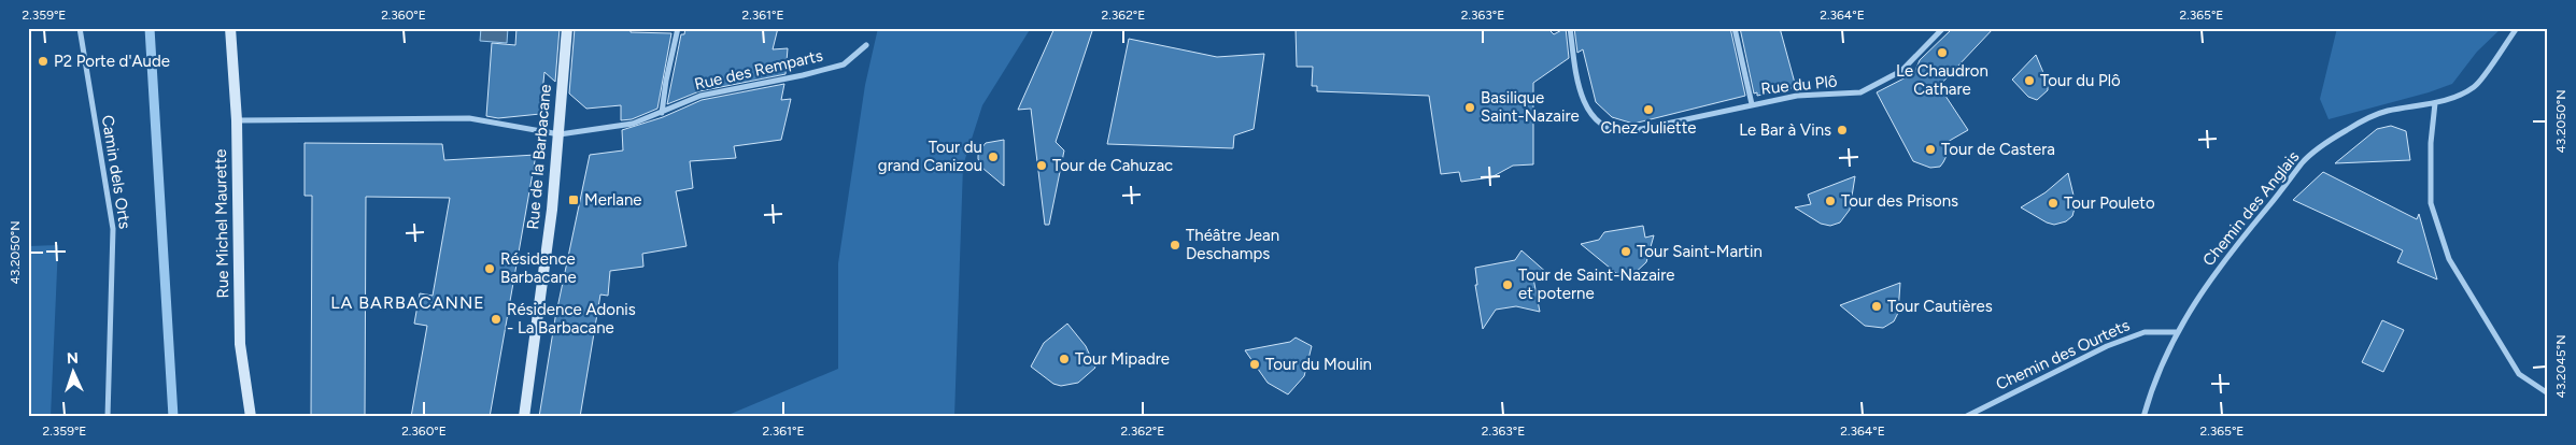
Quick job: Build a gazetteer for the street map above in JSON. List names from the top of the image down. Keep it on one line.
{"streets":{"main road":["Rue de la Barbacane","Rue Michel Maurette"],"street":["Rue des Remparts","Rue du Plô","Camin dels Orts","Chemin des Anglais","Chemin des Ourtets"]},"crossings":[["Rue des Remparts","Rue de la Barbacane"],["Rue des Remparts","Rue Michel Maurette"],["Chemin des Anglais","Chemin des Ourtets"]],"districts":["LA BARBACANNE"],"places":{"other":["Le Chaudron Cathare","P2 Porte d'Aude","Tour du Plô","Basilique Saint-Nazaire","Chez Juliette","Le Bar à Vins","Tour de Castera","Tour du grand Canizou","Tour de Cahuzac","Tour des Prisons","Tour Pouleto","Théâtre Jean Deschamps","Tour Saint-Martin","Résidence Barbacane","Tour de Saint-Nazaire et poterne","Tour Cautières","Résidence Adonis - La Barbacane","Tour Mipadre","Tour du Moulin"],"transit":["Merlane"]},"north":"top","coordinates":["2.359°E","2.360°E","2.361°E","2.362°E","2.363°E","2.364°E","2.365°E","43.2050°N","43.2045°N"]}
